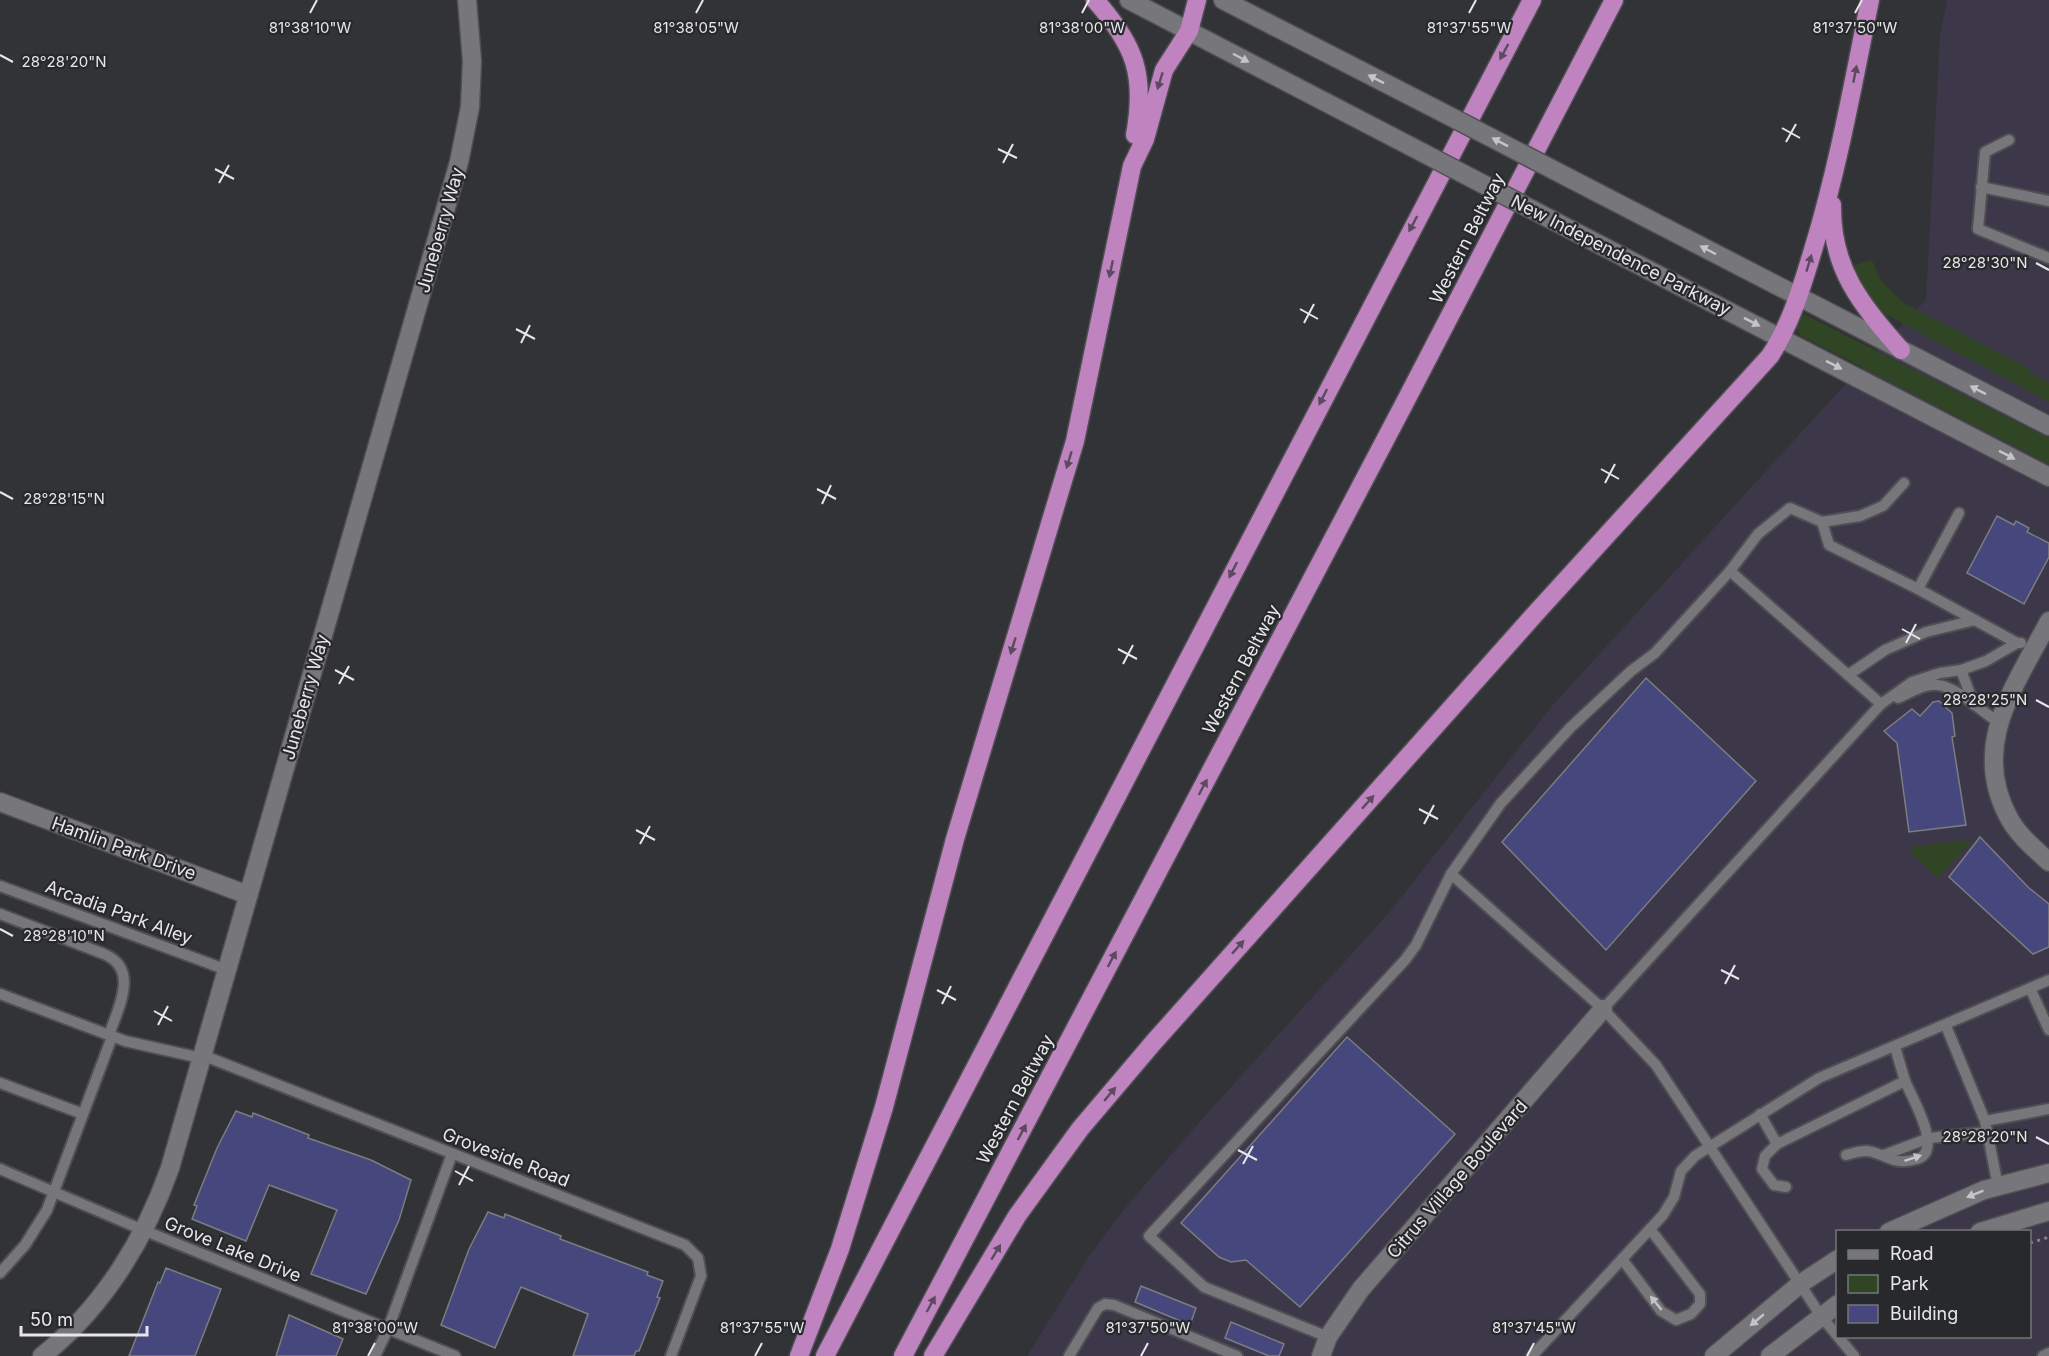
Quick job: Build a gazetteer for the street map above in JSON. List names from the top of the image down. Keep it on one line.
{"streets":{"highway":["Western Beltway"],"main road":["Juneberry Way","New Independence Parkway","Hamlin Park Drive","Citrus Village Boulevard"],"lane":["Arcadia Park Alley","Groveside Road","Grove Lake Drive"]},"crossings":[["Juneberry Way","Hamlin Park Drive"],["Juneberry Way","Arcadia Park Alley"],["Juneberry Way","Groveside Road"],["Juneberry Way","Grove Lake Drive"]],"legend":["Road","Park","Building"],"scale_bar":"50 m","coordinates":["81°38'10\"W","81°38'05\"W","81°38'00\"W","81°37'55\"W","81°37'50\"W","28°28'20\"N","28°28'30\"N","28°28'15\"N","28°28'25\"N","28°28'10\"N","81°37'45\"W"]}
